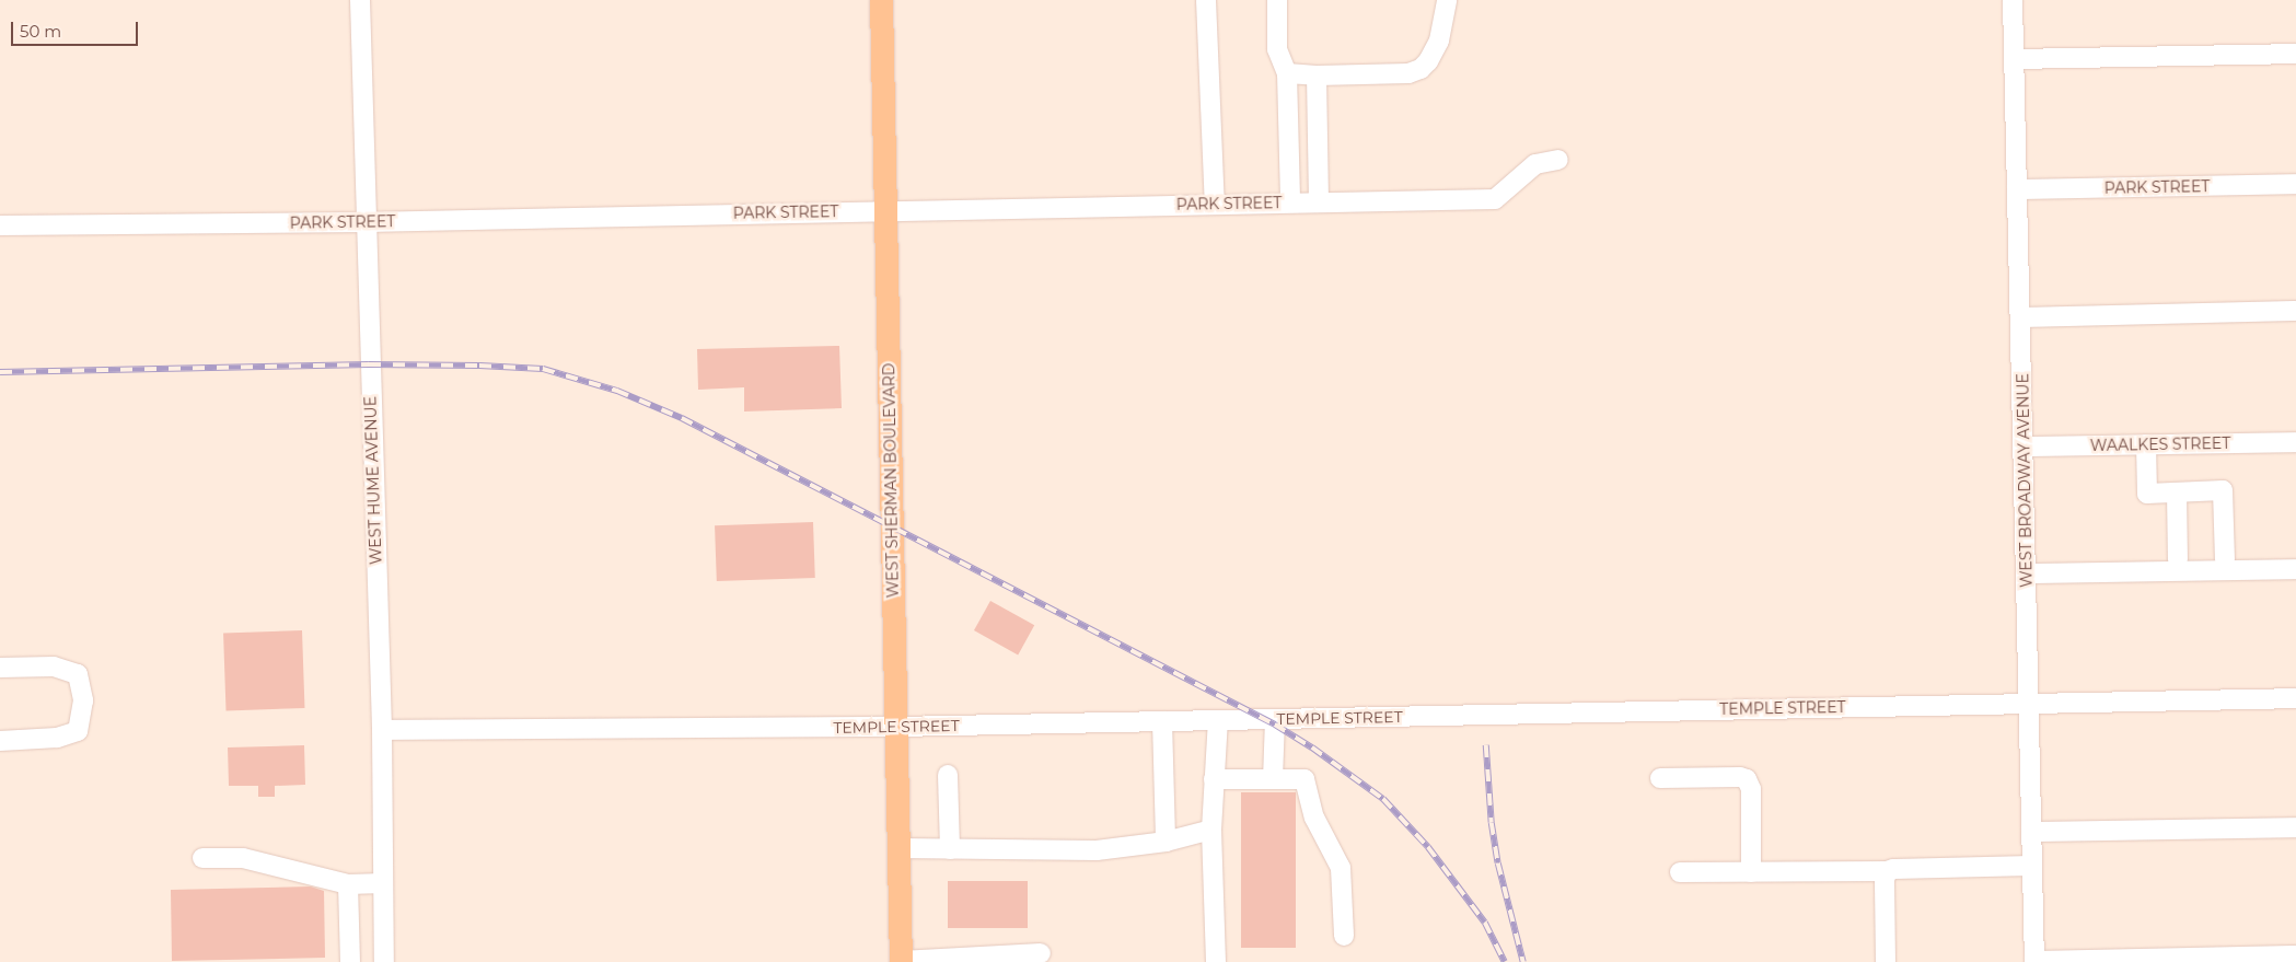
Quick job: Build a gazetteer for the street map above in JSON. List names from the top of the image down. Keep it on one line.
{"streets":{"main road":["WEST SHERMAN BOULEVARD"],"street":["PARK STREET","WAALKES STREET","WEST HUME AVENUE","WEST BROADWAY AVENUE","TEMPLE STREET"]},"crossings":[["PARK STREET","WEST HUME AVENUE"],["PARK STREET","WEST SHERMAN BOULEVARD"],["PARK STREET","WEST BROADWAY AVENUE"],["WAALKES STREET","WEST BROADWAY AVENUE"],["WEST HUME AVENUE","TEMPLE STREET"],["WEST SHERMAN BOULEVARD","TEMPLE STREET"],["WEST BROADWAY AVENUE","TEMPLE STREET"]],"scale_bar":"50 m"}
